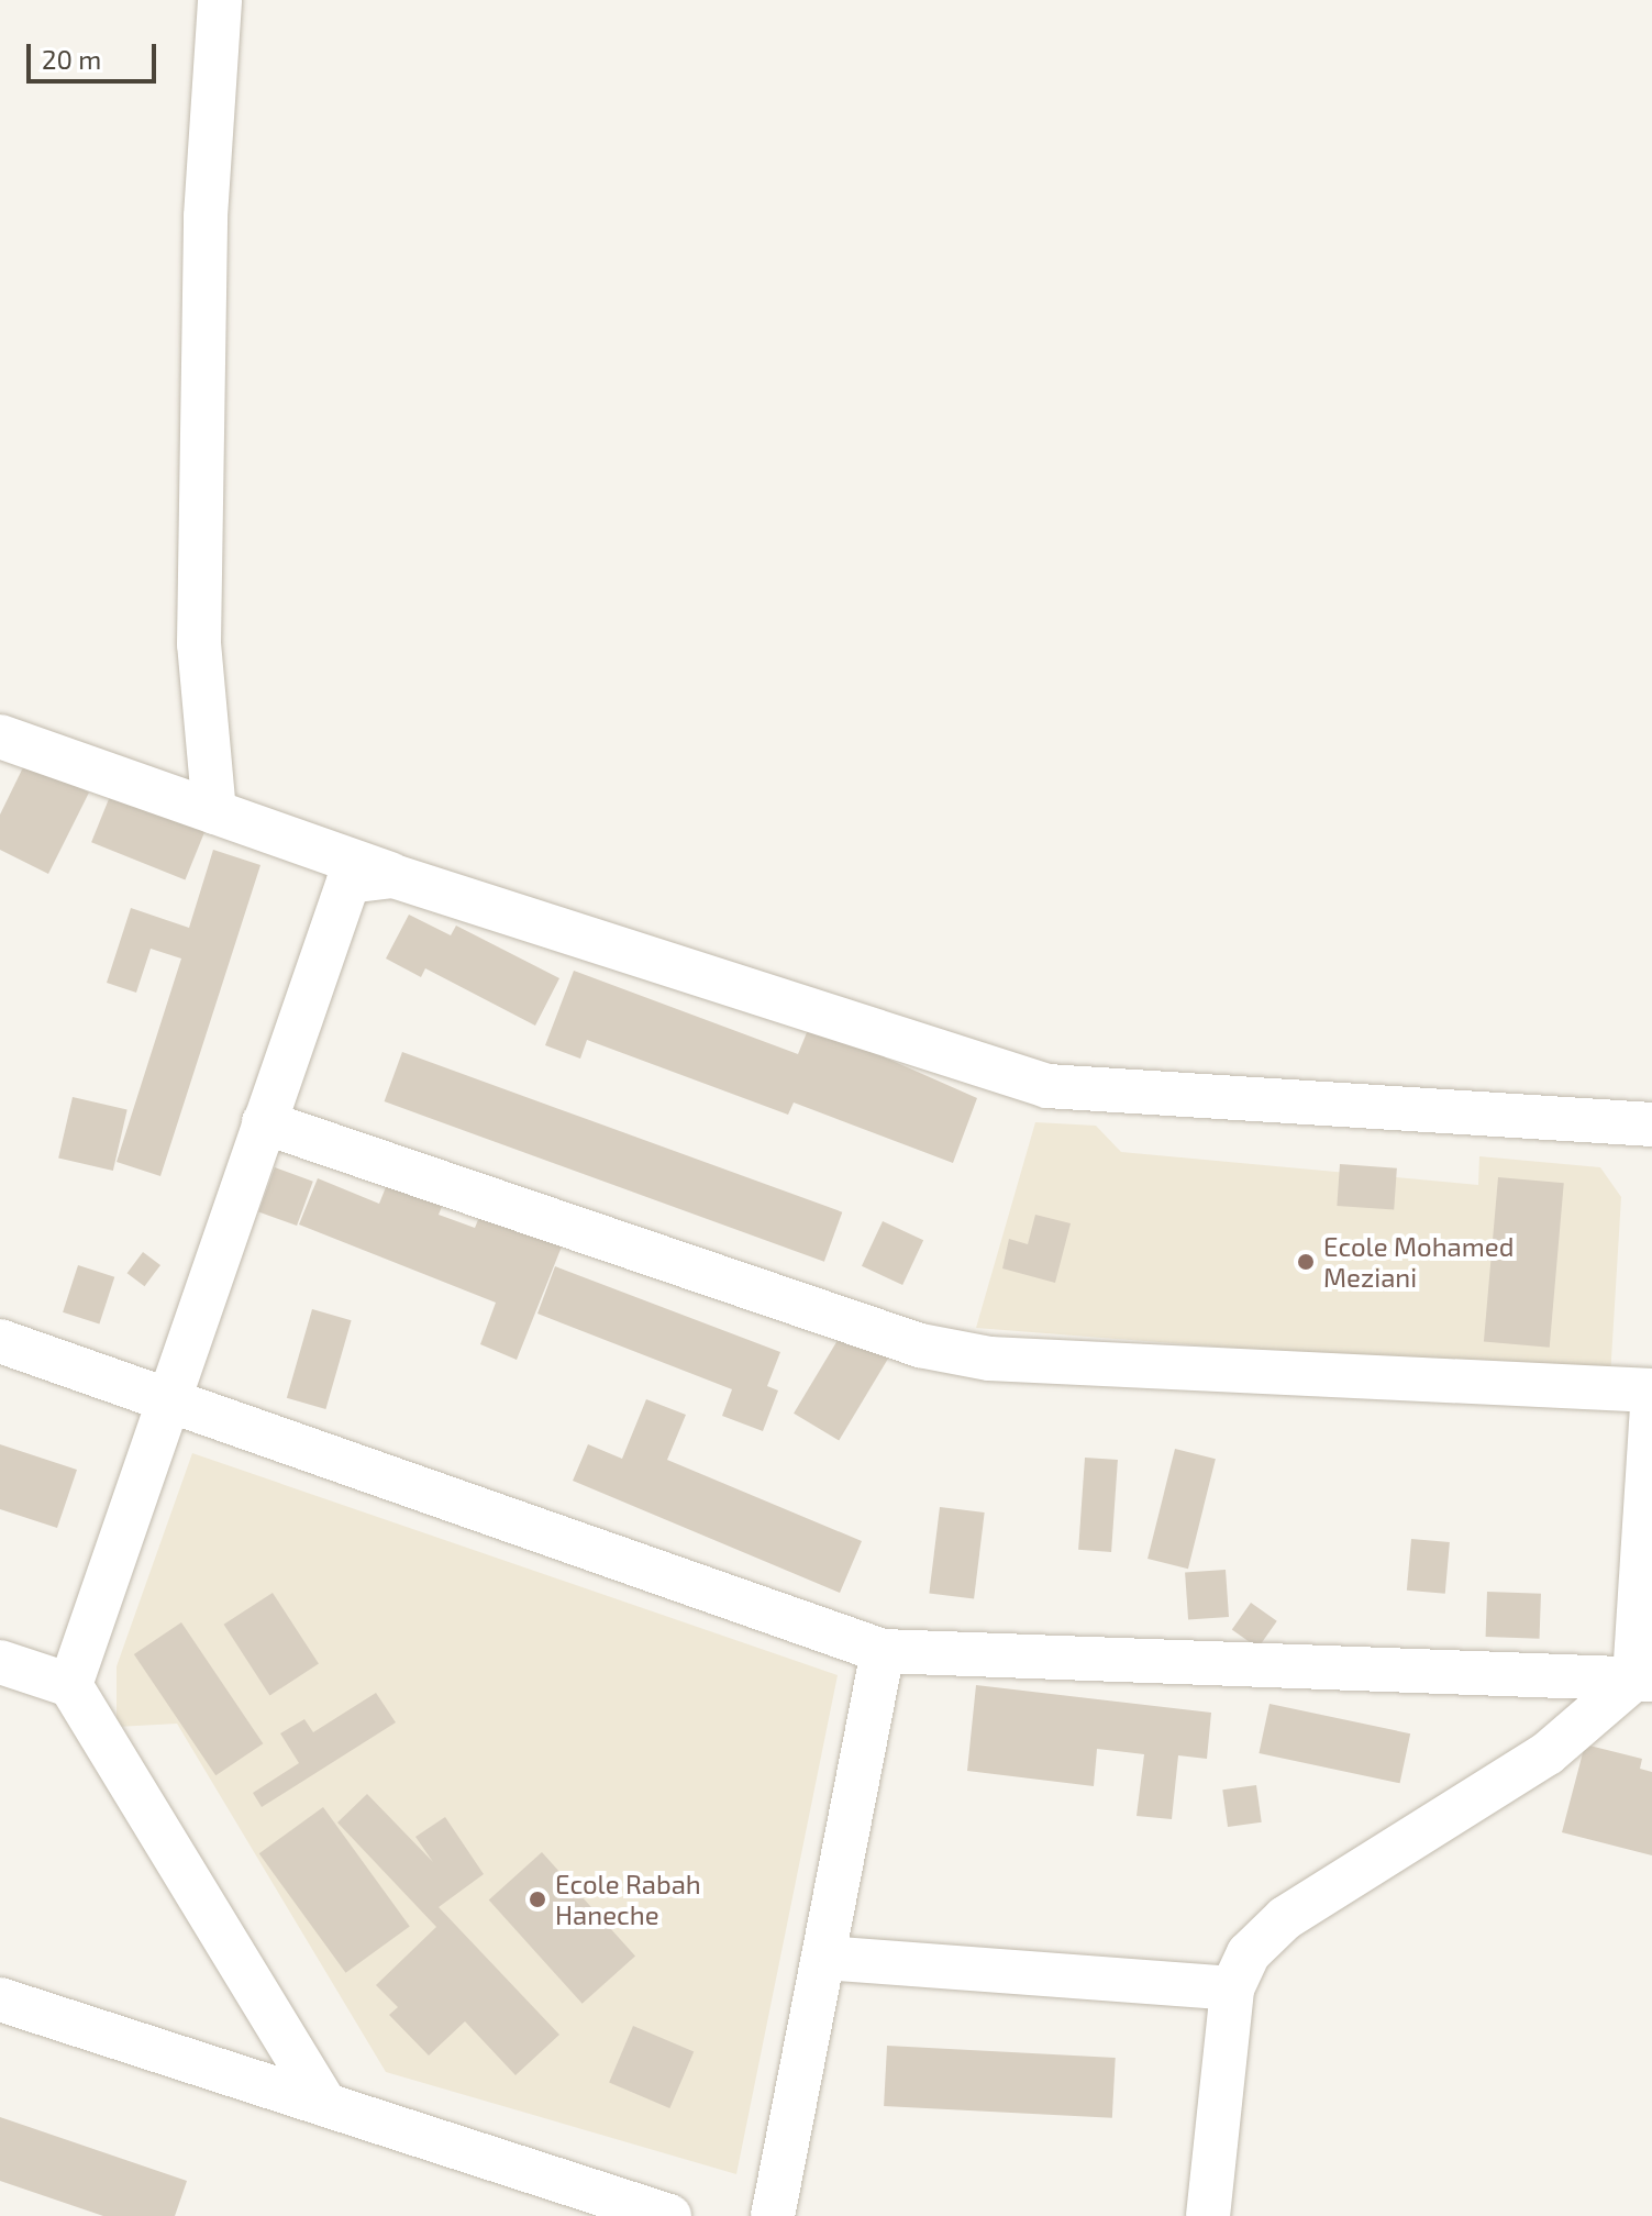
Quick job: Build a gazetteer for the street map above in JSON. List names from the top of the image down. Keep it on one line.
{"places":["Ecole Mohamed Meziani","Ecole Rabah Haneche"],"scale_bar":"20 m"}
